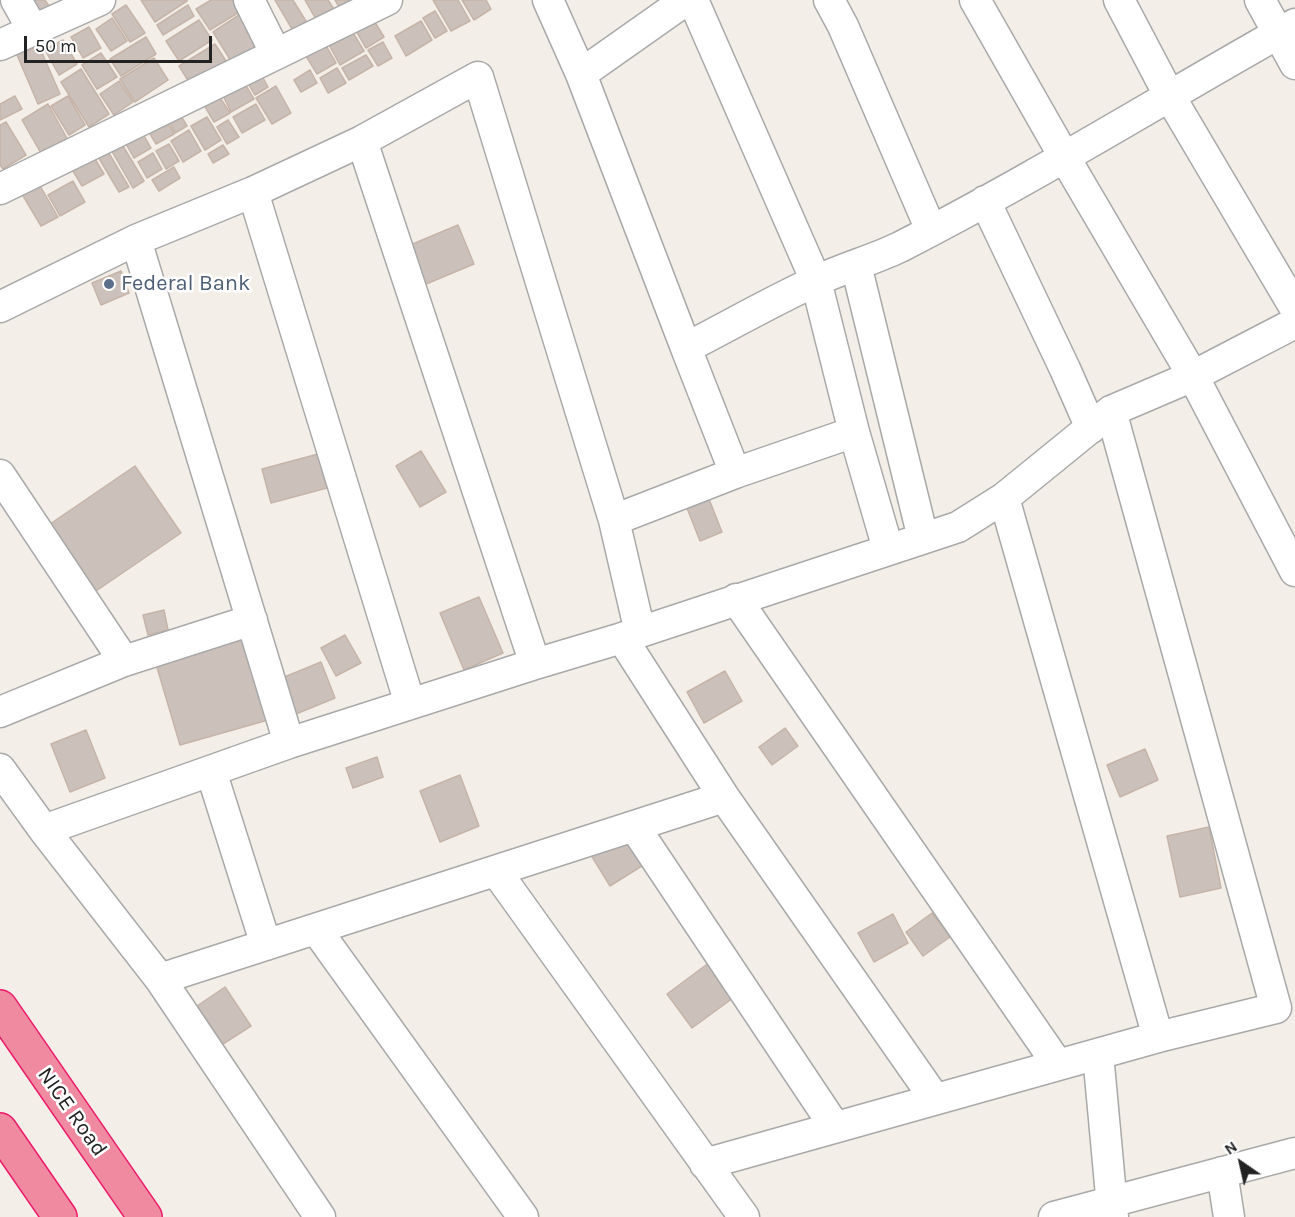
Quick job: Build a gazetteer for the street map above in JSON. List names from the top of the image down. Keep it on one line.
{"streets":{"highway":["NICE Road"]},"places":["Federal Bank"],"scale_bar":"50 m","north":"top left"}
